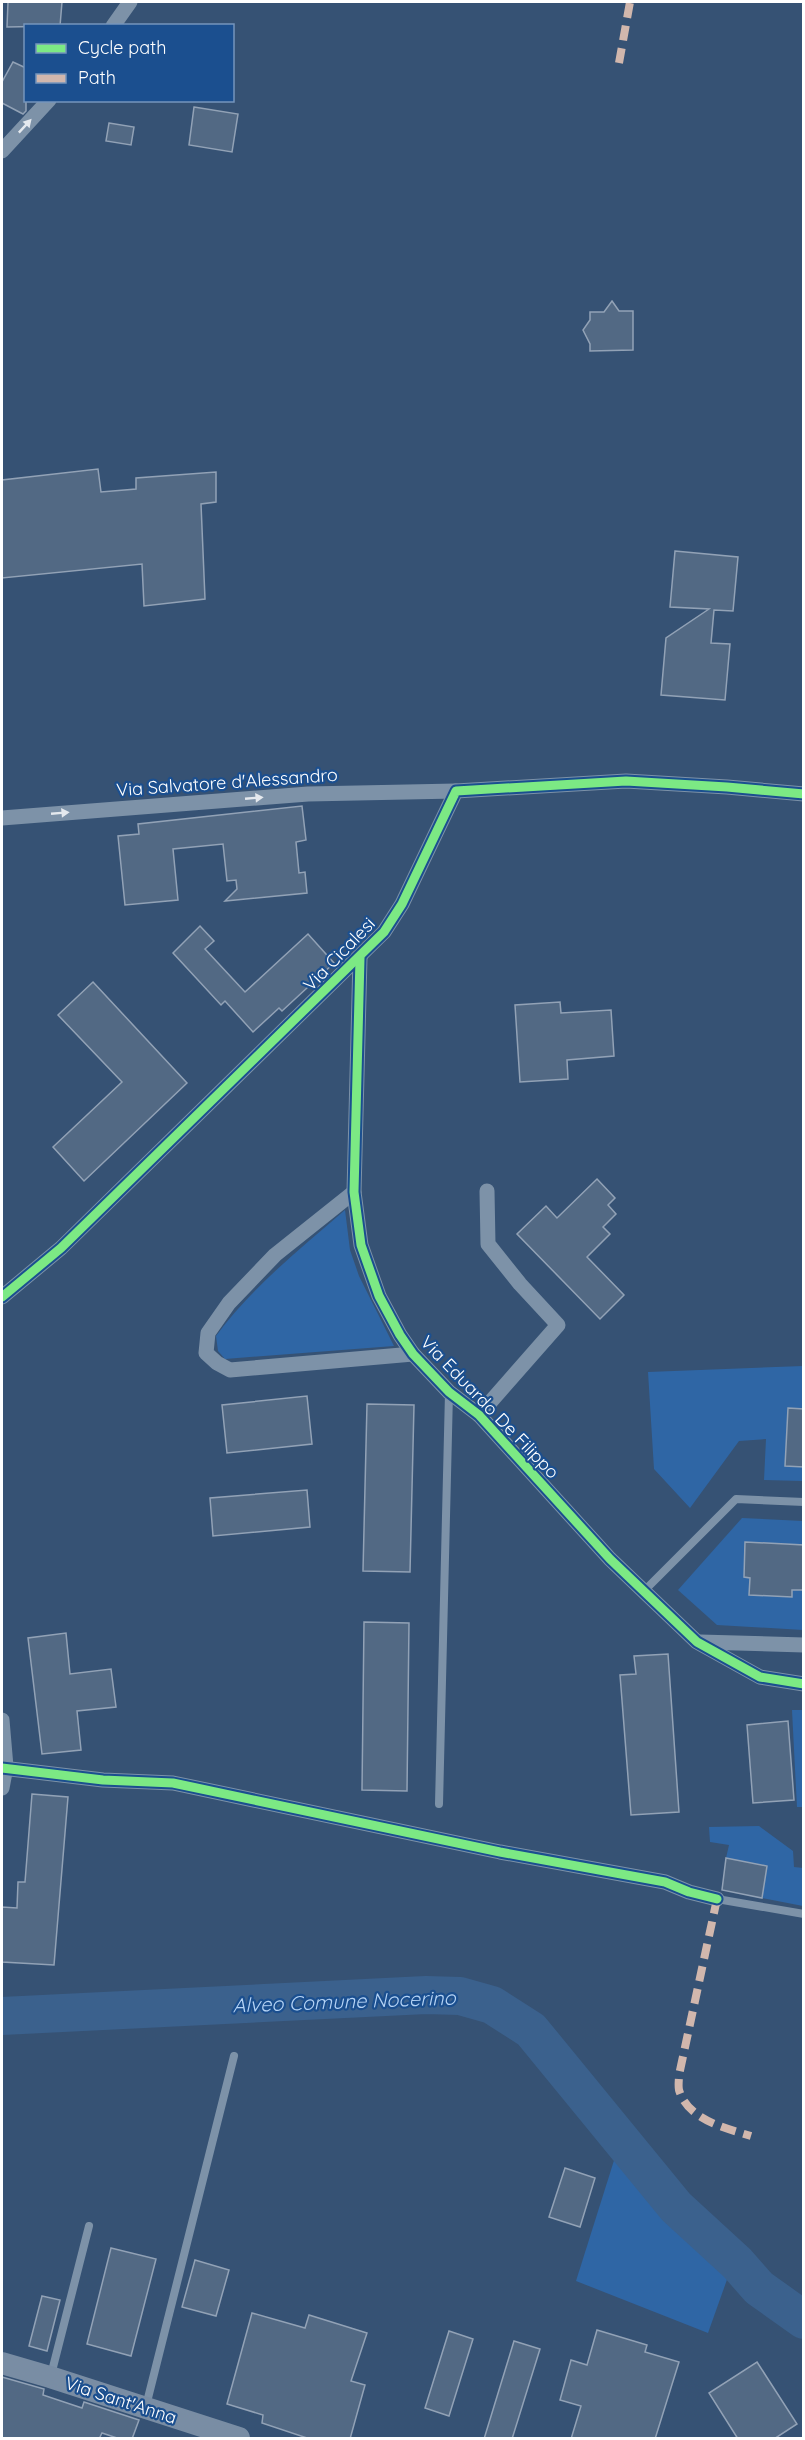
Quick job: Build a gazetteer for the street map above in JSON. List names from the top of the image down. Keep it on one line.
{"streets":{"main road":["Via Sant'Anna"],"street":["Via Salvatore d'Alessandro","Via Cicalesi","Via Eduardo De Filippo"]},"crossings":[["Via Salvatore d'Alessandro","Via Cicalesi"],["Via Cicalesi","Via Eduardo De Filippo"]],"one_way":["Via Salvatore d'Alessandro"],"water":["Alveo Comune Nocerino"],"legend":["Cycle path","Path"]}
